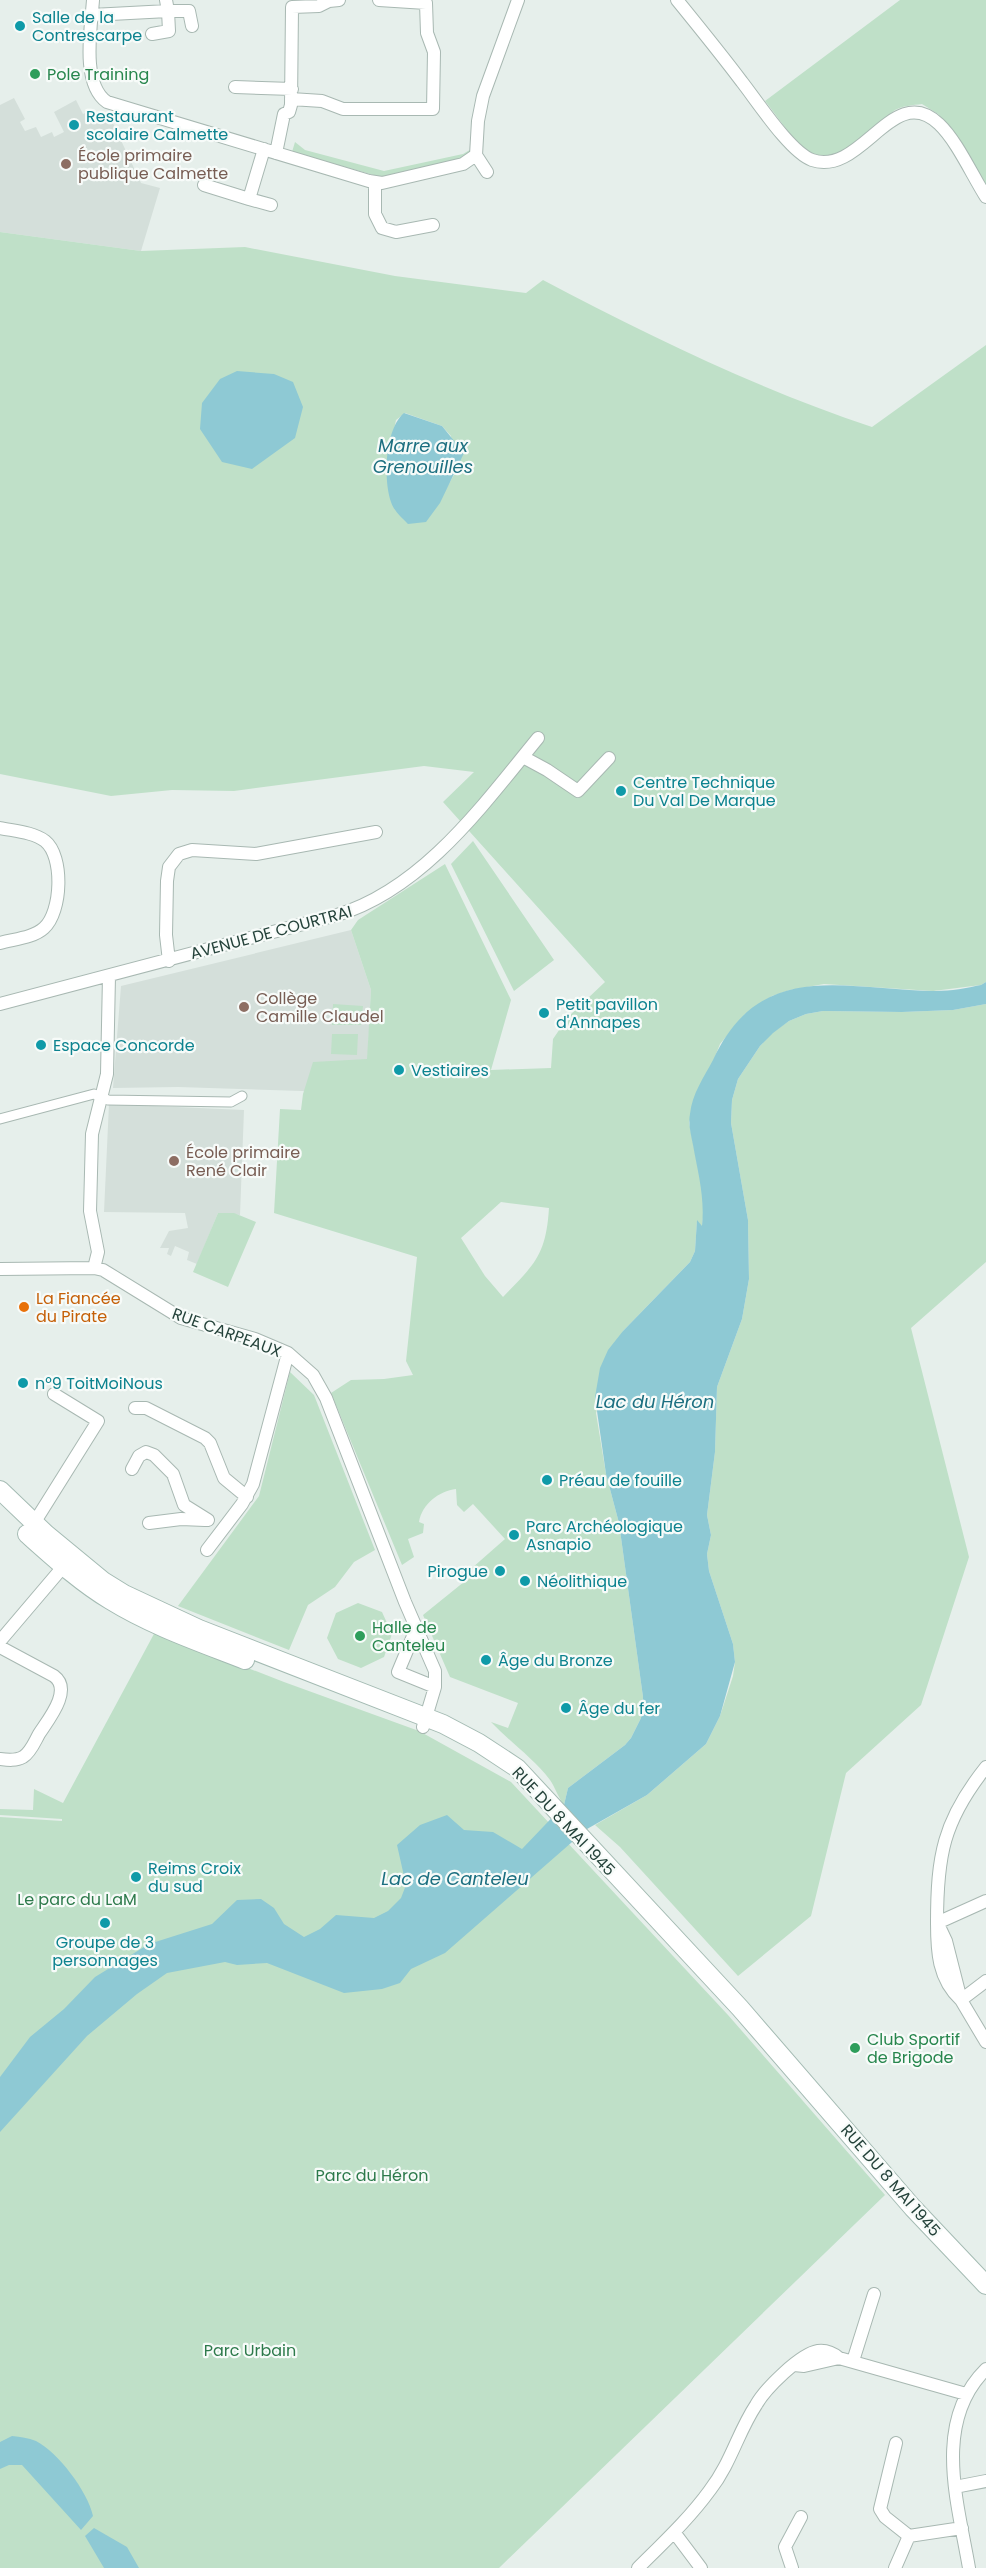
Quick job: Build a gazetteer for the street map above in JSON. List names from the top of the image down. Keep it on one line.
{"streets":{"main road":["RUE DU 8 MAI 1945"],"street":["AVENUE DE COURTRAI","RUE CARPEAUX"]},"crossings":[["RUE CARPEAUX","RUE DU 8 MAI 1945"]],"water":["Marre aux Grenouilles","Lac du Héron","Lac de Canteleu"],"parks":["Le parc du LaM","Parc du Héron","Parc Urbain"],"places":["Salle de la Contrescarpe","Pole Training","Restaurant scolaire Calmette","École primaire publique Calmette","Centre Technique Du Val De Marque","Collège Camille Claudel","Petit pavillon d'Annapes","Espace Concorde","Vestiaires","École primaire René Clair","La Fiancée du Pirate","n°9 ToitMoiNous","Préau de fouille","Parc Archéologique Asnapio","Pirogue","Néolithique","Halle de Canteleu","Âge du Bronze","Âge du fer","Reims Croix du sud","Groupe de 3 personnages","Club Sportif de Brigode"]}
